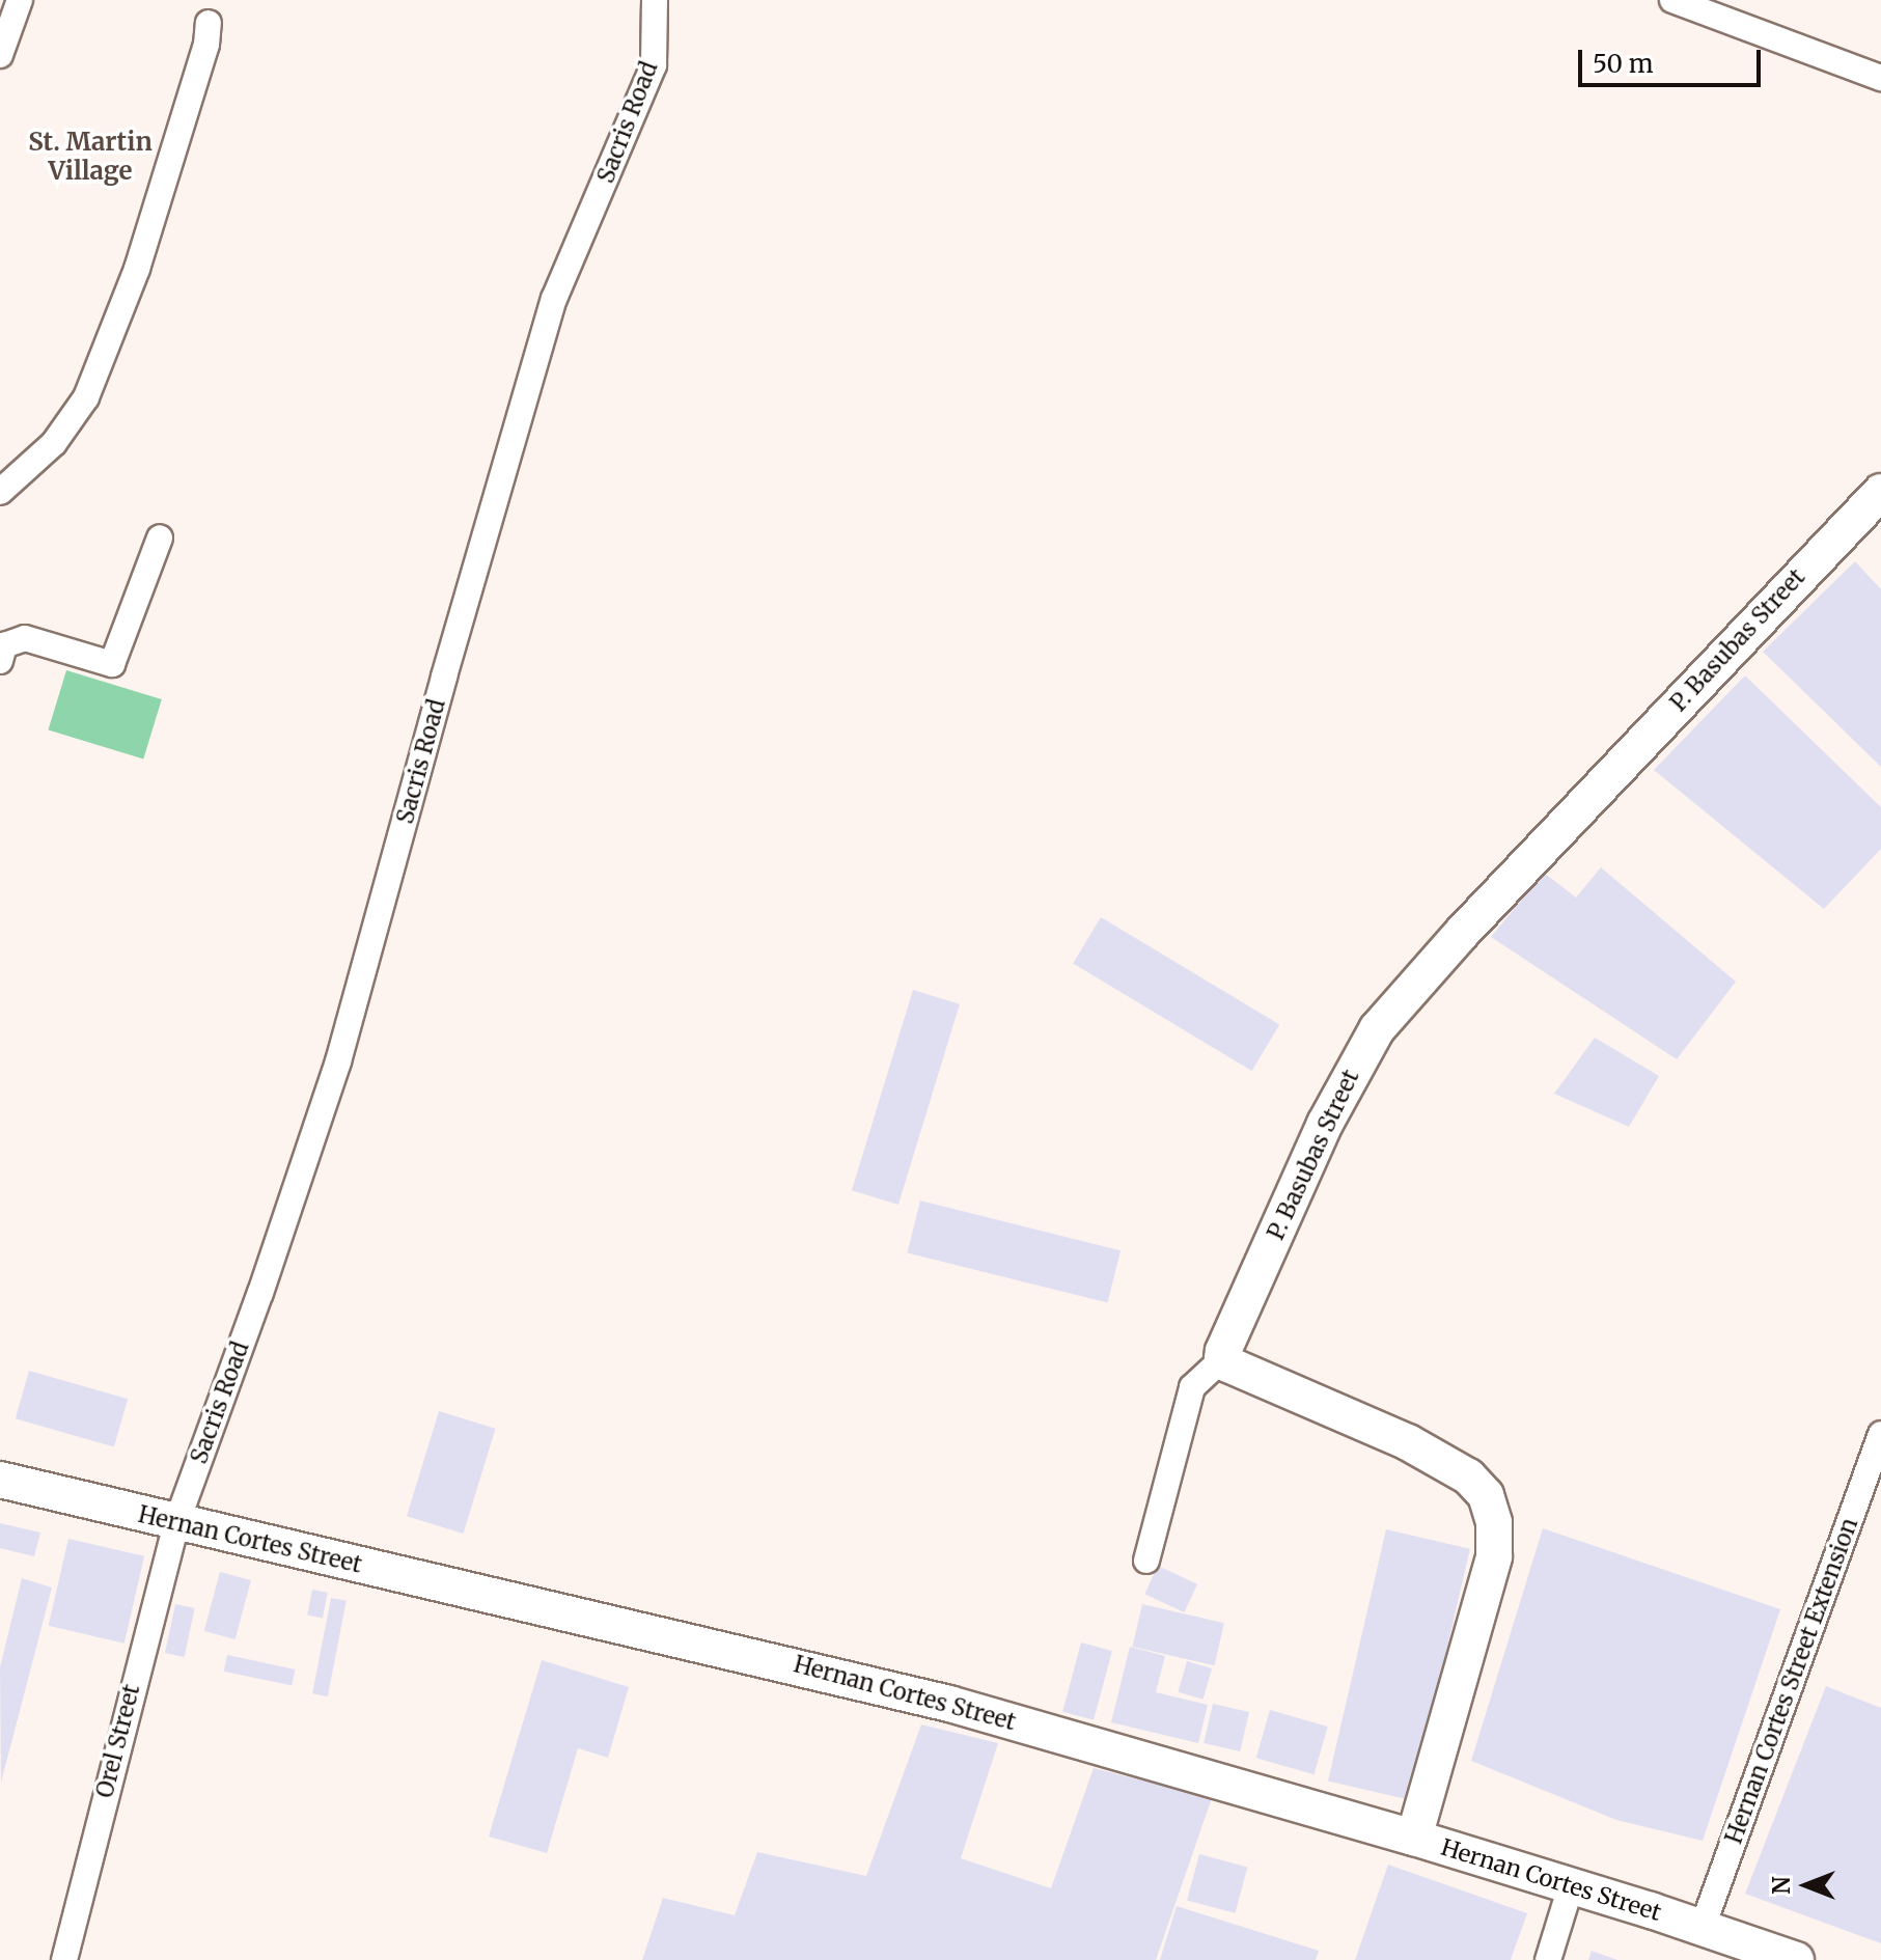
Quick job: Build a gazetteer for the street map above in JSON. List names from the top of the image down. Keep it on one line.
{"streets":{"main road":["P. Basubas Street","Hernan Cortes Street"],"street":["Sacris Road","Hernan Cortes Street Extension","Orel Street"]},"crossings":[["Sacris Road","Hernan Cortes Street"],["Sacris Road","Orel Street"],["Hernan Cortes Street","Hernan Cortes Street Extension"],["Hernan Cortes Street","Orel Street"]],"districts":["St. Martin Village"],"scale_bar":"50 m","north":"left"}
